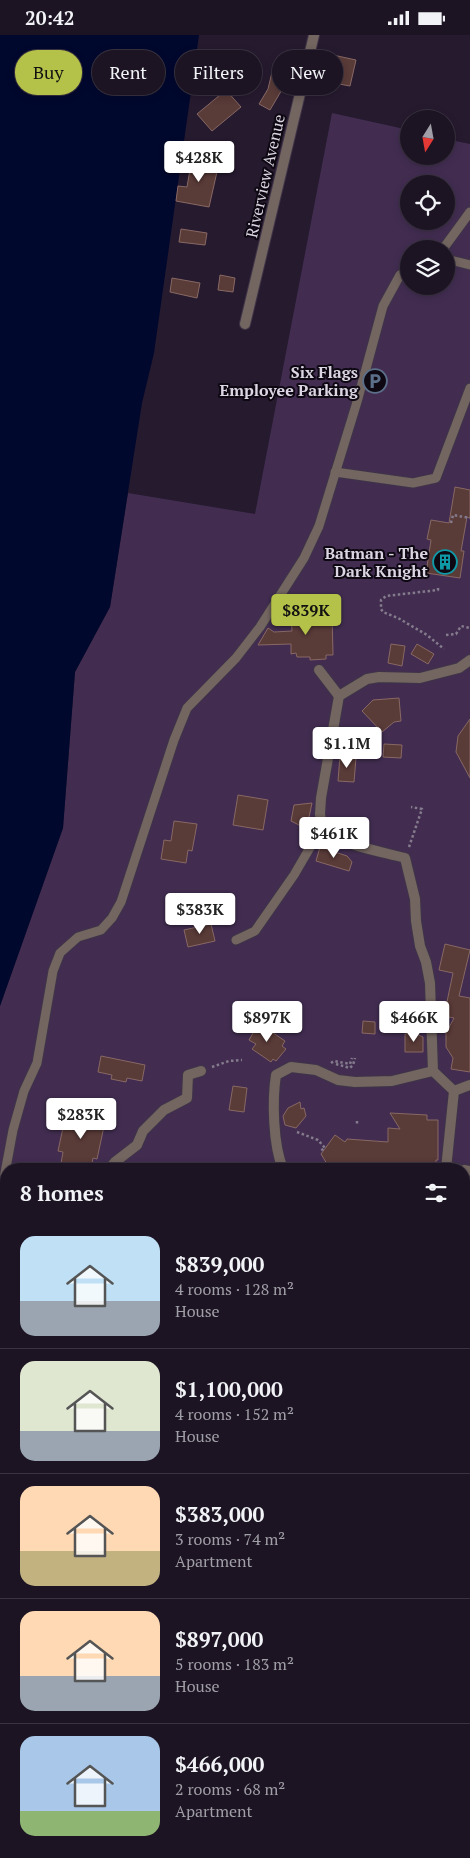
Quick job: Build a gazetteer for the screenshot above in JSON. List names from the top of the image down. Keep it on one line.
{"streets":{"street":["Riverview Avenue"]},"places":{"parking":["Six Flags Employee Parking"],"building":["Batman - The Dark Knight"]},"north":"bottom","page":{"status":"20:42","chip":["Buy","Rent","Filters","New"],"price":["$428K","$839K","$1.1M","$461K","$383K","$897K","$466K","$283K"],"heading":"8 homes","list":[{"name":"$839,000","note":"4 rooms · 128 m² · House"},{"name":"$1,100,000","note":"4 rooms · 152 m² · House"},{"name":"$383,000","note":"3 rooms · 74 m² · Apartment"},{"name":"$897,000","note":"5 rooms · 183 m² · House"},{"name":"$466,000","note":"2 rooms · 68 m² · Apartment"}]}}
